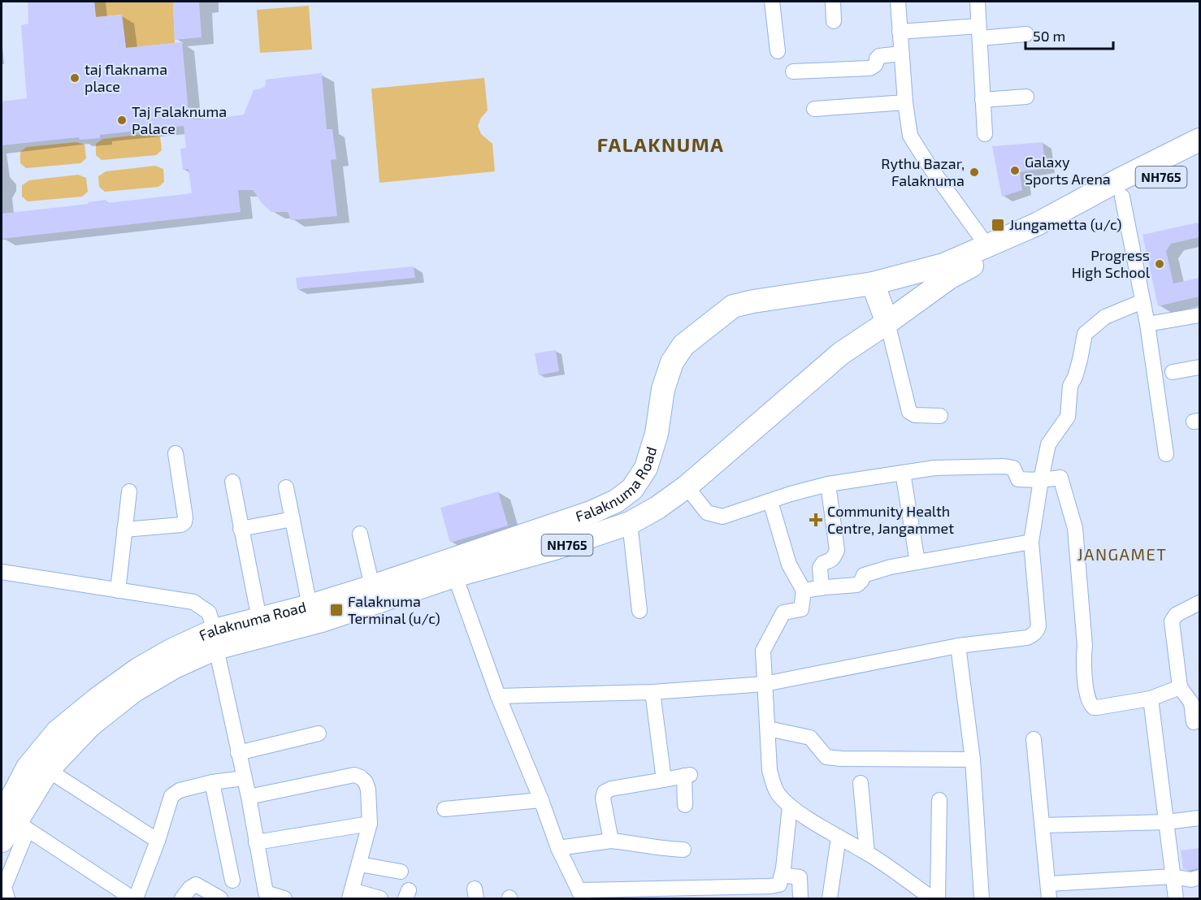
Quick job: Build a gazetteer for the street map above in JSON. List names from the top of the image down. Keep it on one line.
{"streets":{"highway":["NH765","Falaknuma Road"]},"districts":["FALAKNUMA","JANGAMET"],"places":{"other":["taj flaknama place","Taj Falaknuma Palace","Galaxy Sports Arena","Rythu Bazar, Falaknuma","Progress High School"],"transit":["Jungametta (u/c)","Falaknuma Terminal (u/c)"],"health":["Community Health Centre, Jangammet"]},"scale_bar":"50 m"}
